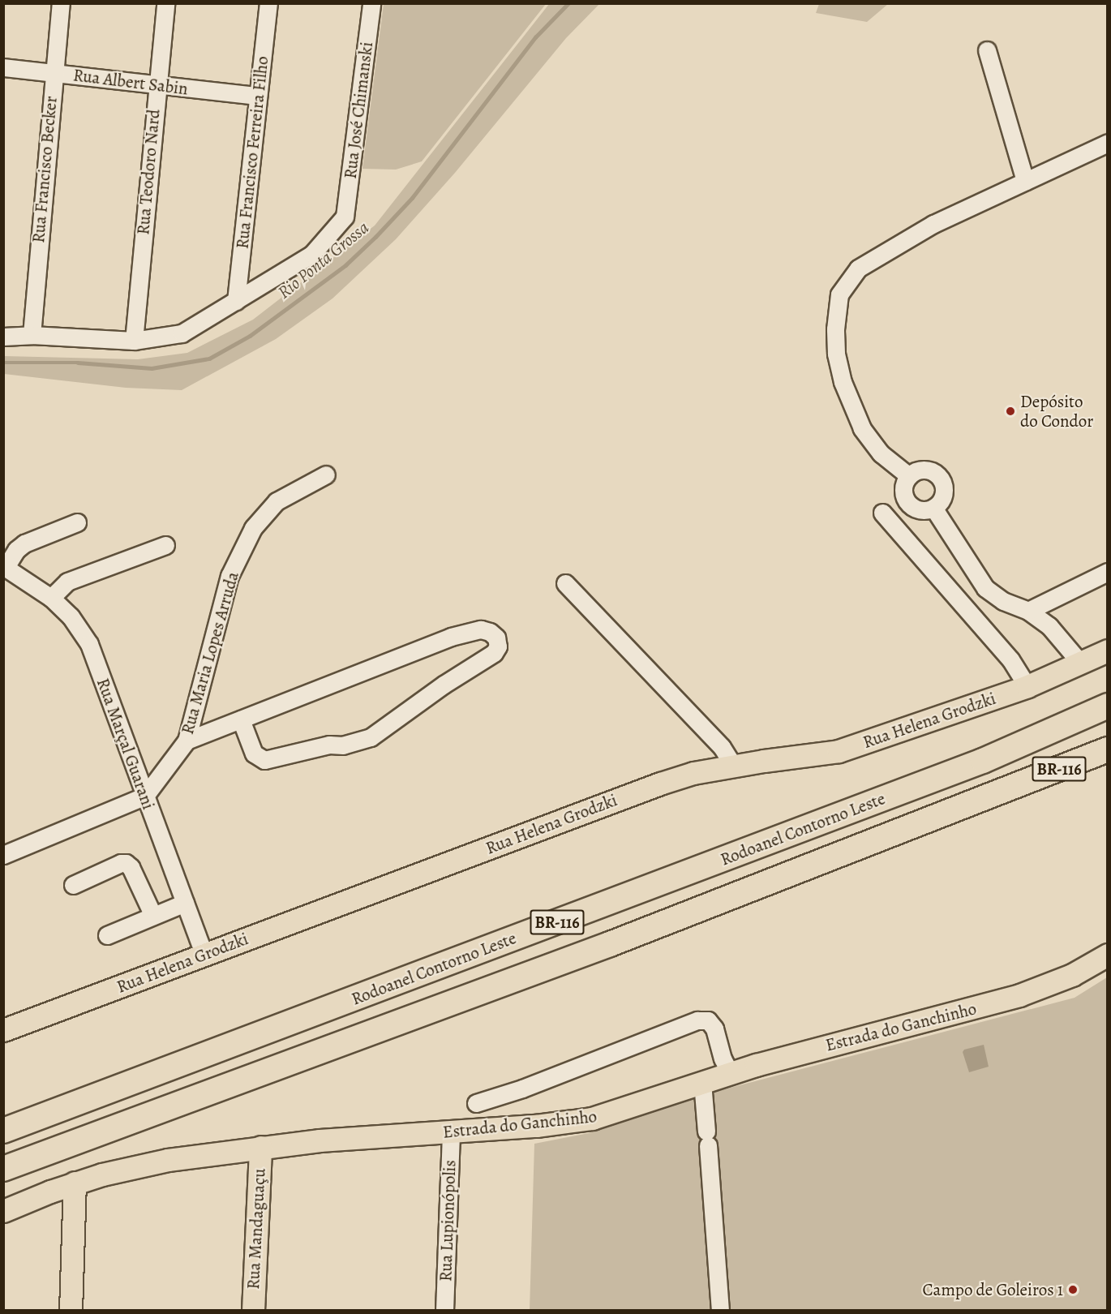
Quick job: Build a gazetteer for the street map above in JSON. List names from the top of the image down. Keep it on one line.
{"streets":{"highway":["BR-116","Rodoanel Contorno Leste"],"main road":["Rua Helena Grodzki","Estrada do Ganchinho","Rua Mandaguaçu"],"street":["Rua Albert Sabin","Rua José Chimanski","Rua Francisco Ferreira Filho","Rua Francisco Becker","Rua Teodoro Nard","Rua Maria Lopes Arruda","Rua Marçal Guarani","Rua Lupionópolis"]},"crossings":[["Rua Albert Sabin","Rua Francisco Ferreira Filho"],["Rua Albert Sabin","Rua Francisco Becker"],["Rua Albert Sabin","Rua Teodoro Nard"],["Rua José Chimanski","Rua Francisco Ferreira Filho"],["Rua Maria Lopes Arruda","Rua Marçal Guarani"],["Rua Helena Grodzki","Rua Marçal Guarani"],["Estrada do Ganchinho","Rua Lupionópolis"],["Estrada do Ganchinho","Rua Mandaguaçu"]],"water":["Rio Ponta Grossa"],"places":["Depósito do Condor","Campo de Goleiros 1"]}
